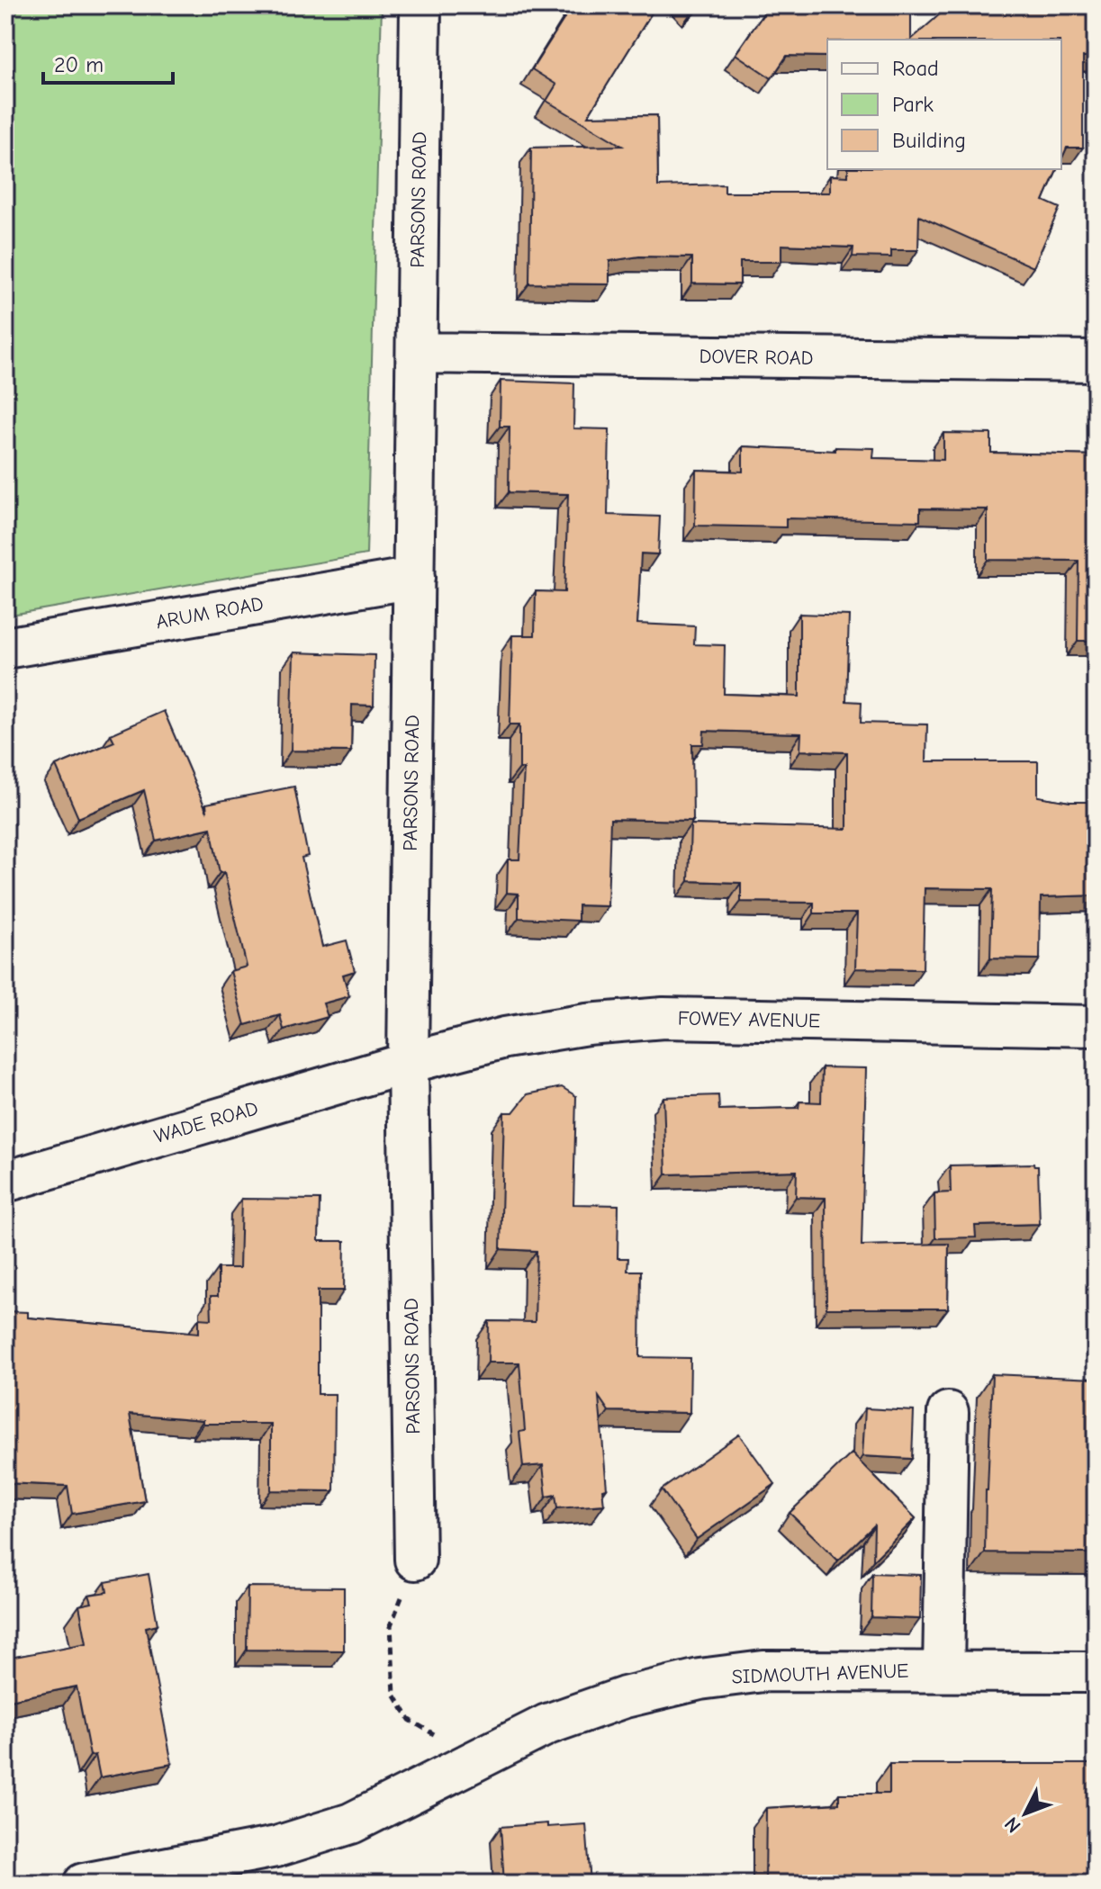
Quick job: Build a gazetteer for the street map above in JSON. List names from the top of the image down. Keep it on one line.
{"streets":{"street":["PARSONS ROAD","DOVER ROAD","ARUM ROAD","FOWEY AVENUE","WADE ROAD","SIDMOUTH AVENUE"]},"crossings":[["PARSONS ROAD","DOVER ROAD"],["PARSONS ROAD","ARUM ROAD"],["PARSONS ROAD","FOWEY AVENUE"],["PARSONS ROAD","WADE ROAD"],["FOWEY AVENUE","WADE ROAD"]],"legend":["Road","Park","Building"],"scale_bar":"20 m","north":"bottom left"}
